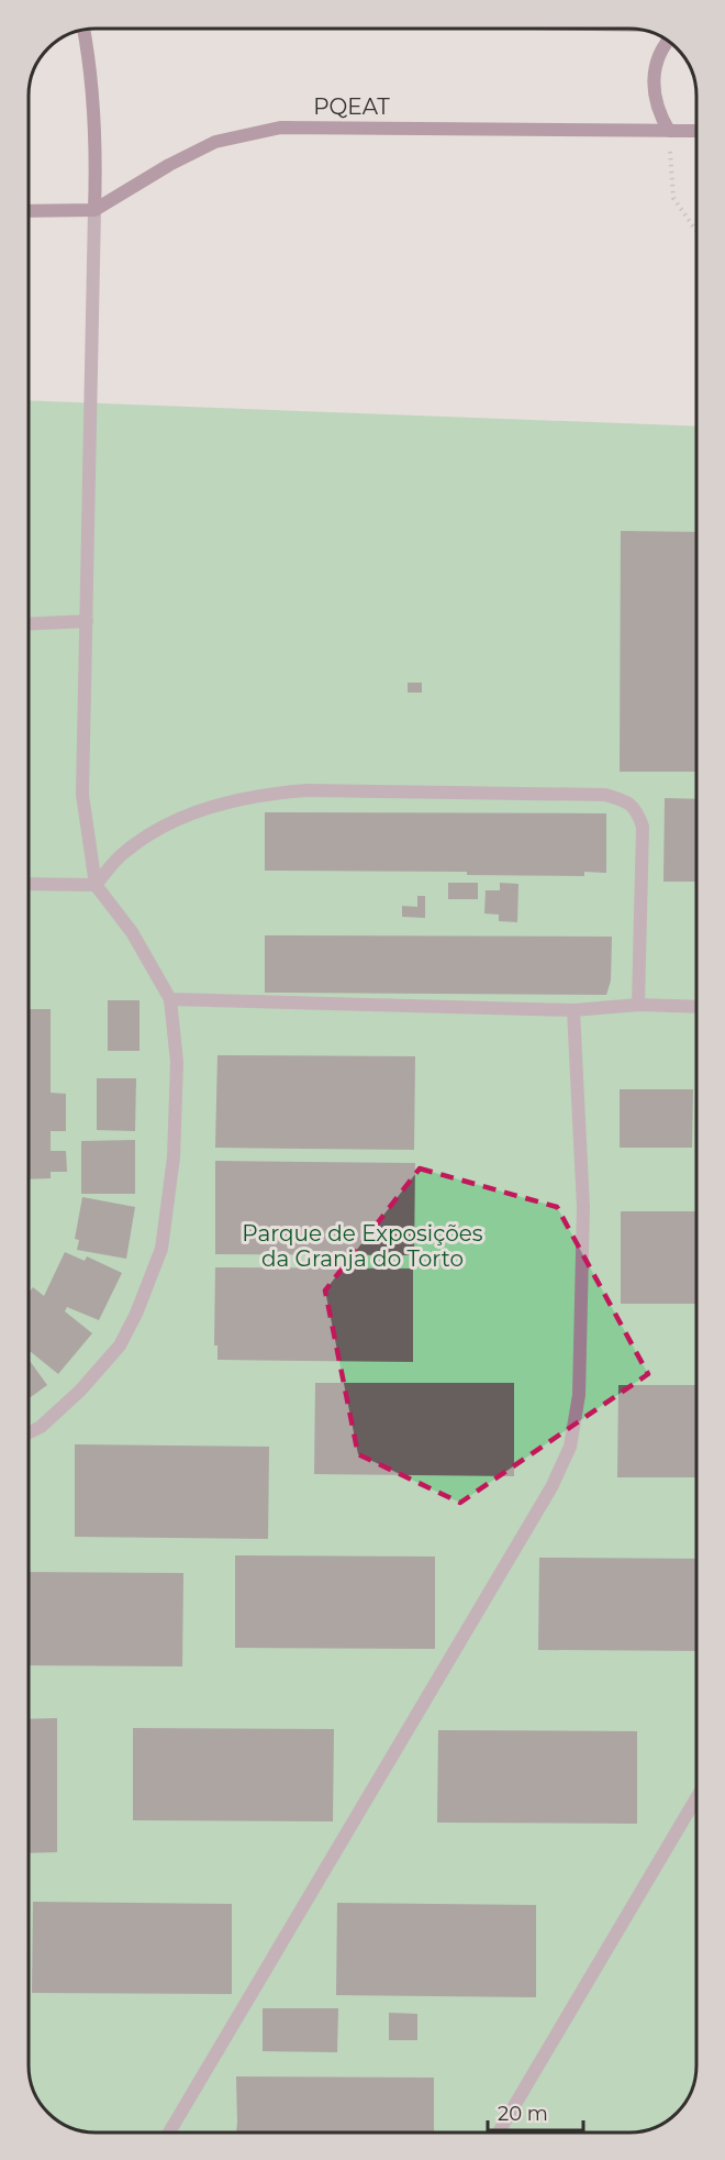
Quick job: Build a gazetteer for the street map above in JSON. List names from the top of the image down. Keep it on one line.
{"streets":{"street":["PQEAT"]},"parks":["Parque de Exposições da Granja do Torto"],"scale_bar":"20 m"}
